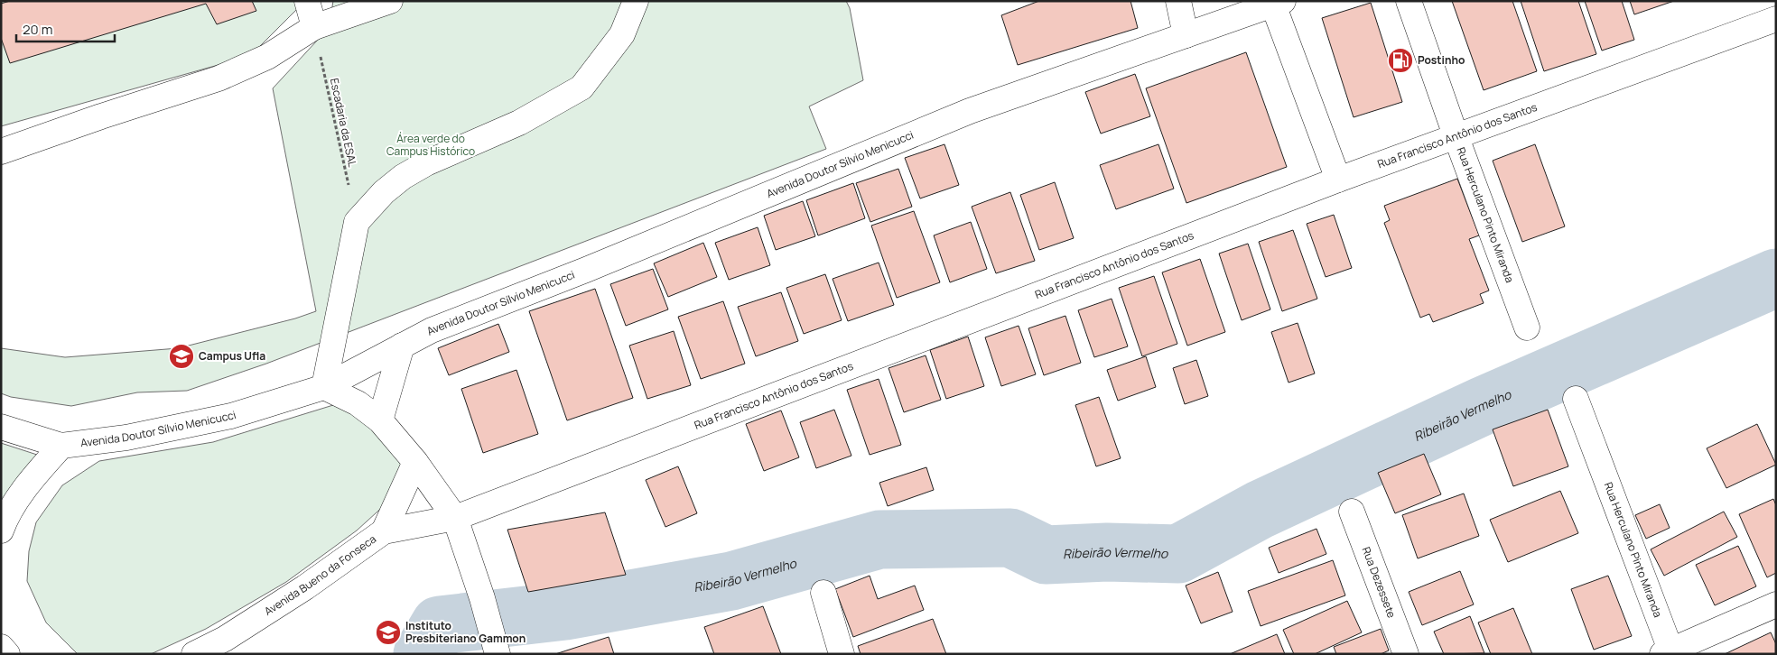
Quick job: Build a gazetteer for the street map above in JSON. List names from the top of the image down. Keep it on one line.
{"streets":{"street":["Rua Francisco Antônio dos Santos","Avenida Doutor Sílvio Menicucci","Rua Herculano Pinto Miranda","Avenida Bueno da Fonseca","Rua Dezessete"],"path":["Escadaria da ESAL"]},"crossings":[["Rua Francisco Antônio dos Santos","Rua Herculano Pinto Miranda"],["Rua Francisco Antônio dos Santos","Avenida Bueno da Fonseca"]],"water":["Ribeirão Vermelho"],"parks":["Área verde do Campus Histórico"],"places":{"fuel station":["Postinho"],"school or university":["Campus Ufla","Instituto Presbiteriano Gammon"]},"scale_bar":"20 m"}
